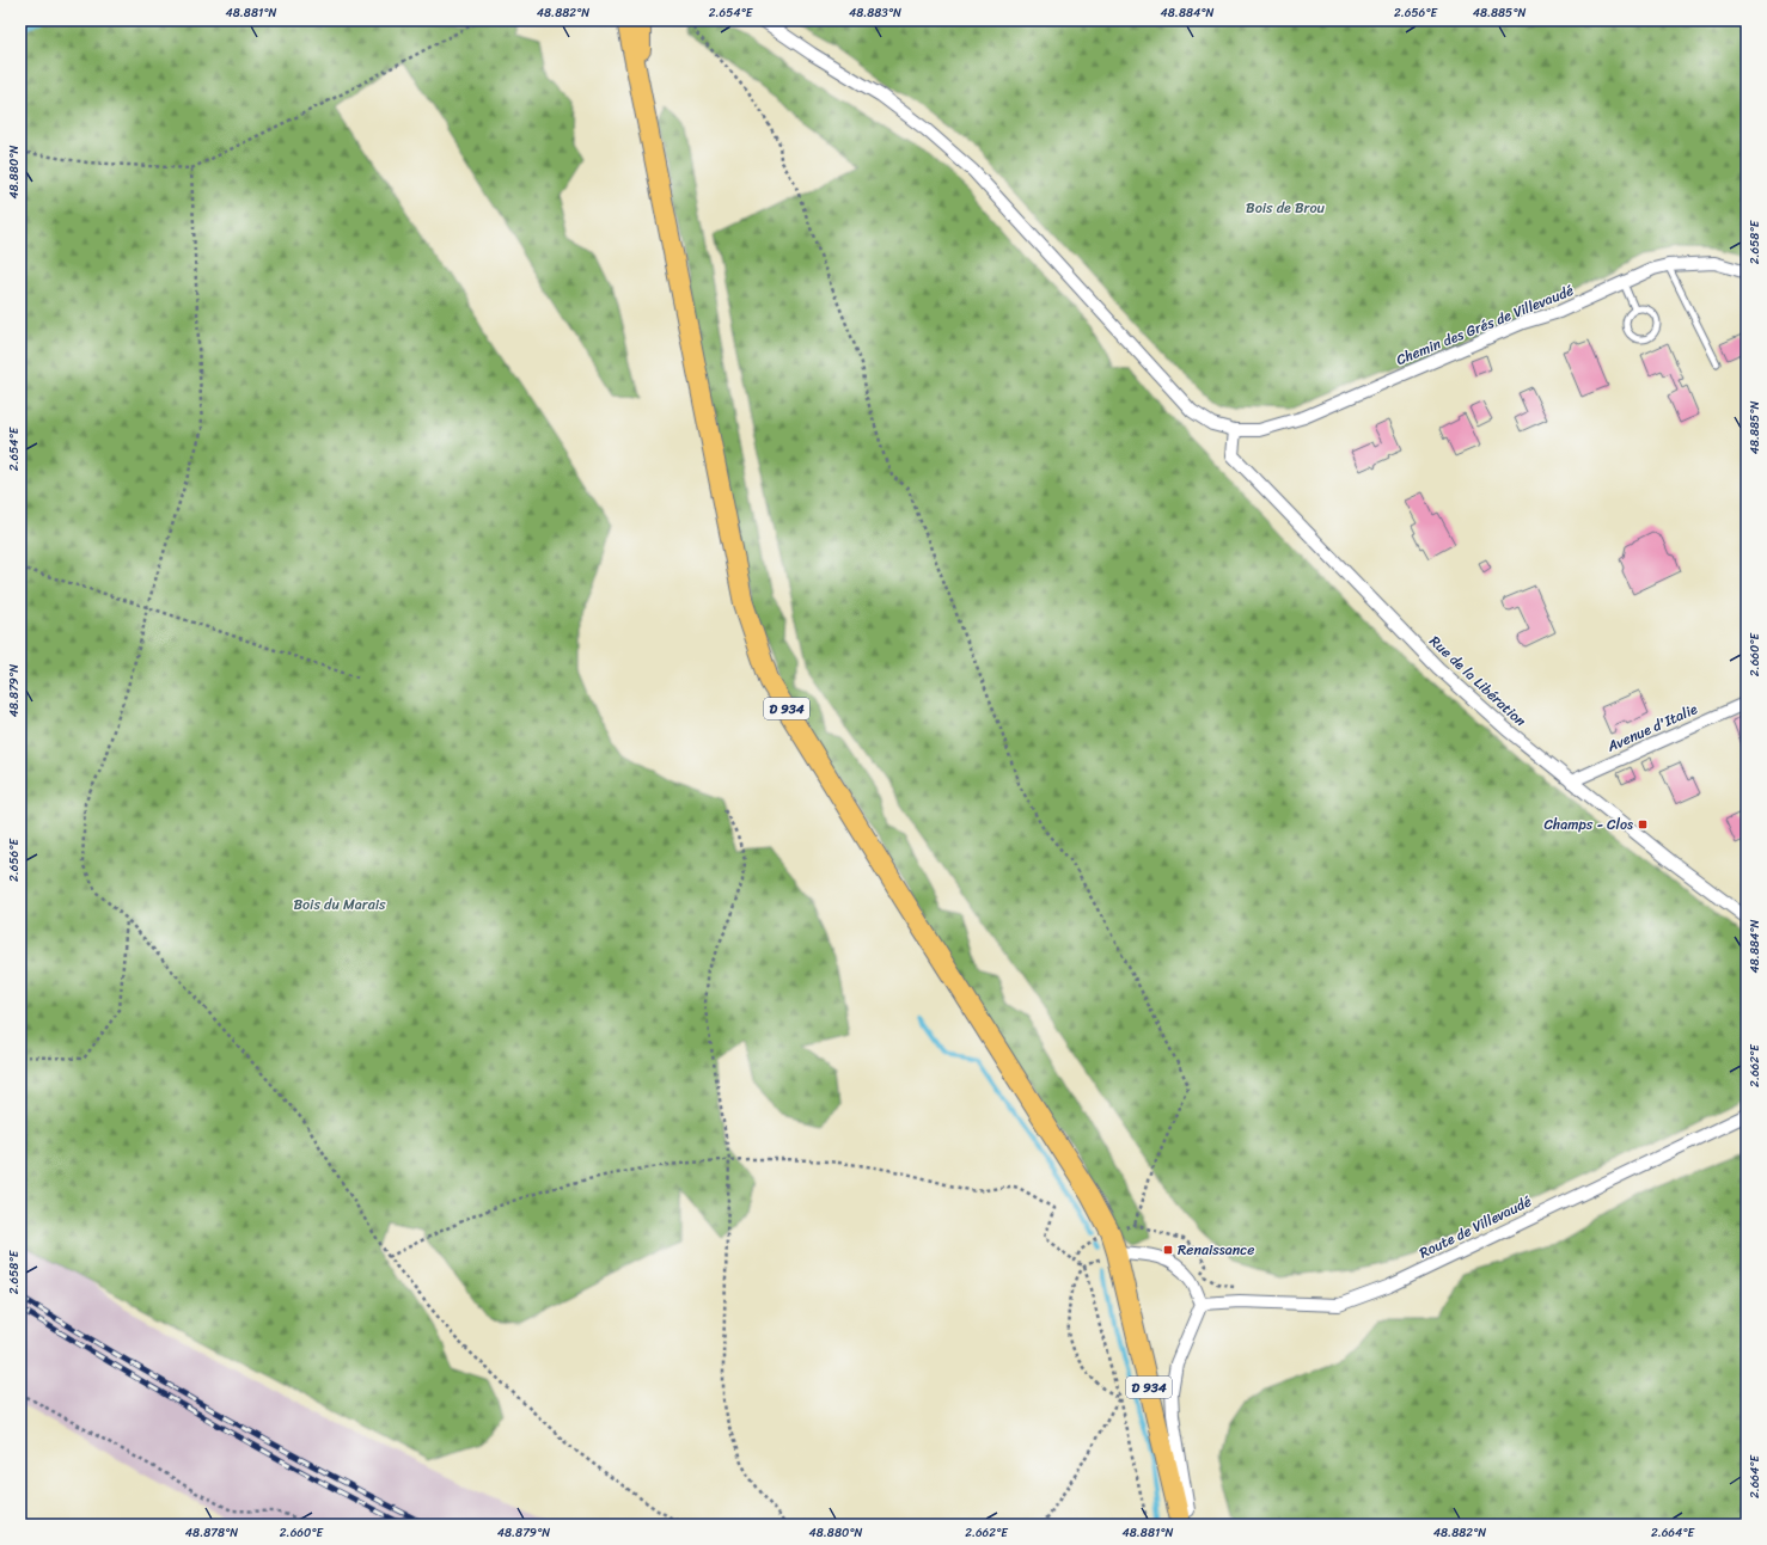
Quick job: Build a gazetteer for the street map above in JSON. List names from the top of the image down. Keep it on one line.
{"streets":{"main road":["D 934"],"street":["Chemin des Grés de Villevaudé","Rue de la Libération","Avenue d'Italie","Route de Villevaudé"]},"crossings":[["Chemin des Grés de Villevaudé","Rue de la Libération"],["Rue de la Libération","Avenue d'Italie"]],"parks":["Bois de Brou","Bois du Marais"],"places":{"transit":["Champs - Clos","Renaissance"]},"coordinates":["48.881°N","48.882°N","2.654°E","48.883°N","48.884°N","2.656°E","48.885°N","48.880°N","2.658°E","2.660°E","48.879°N","2.662°E","2.664°E","48.878°N"]}
